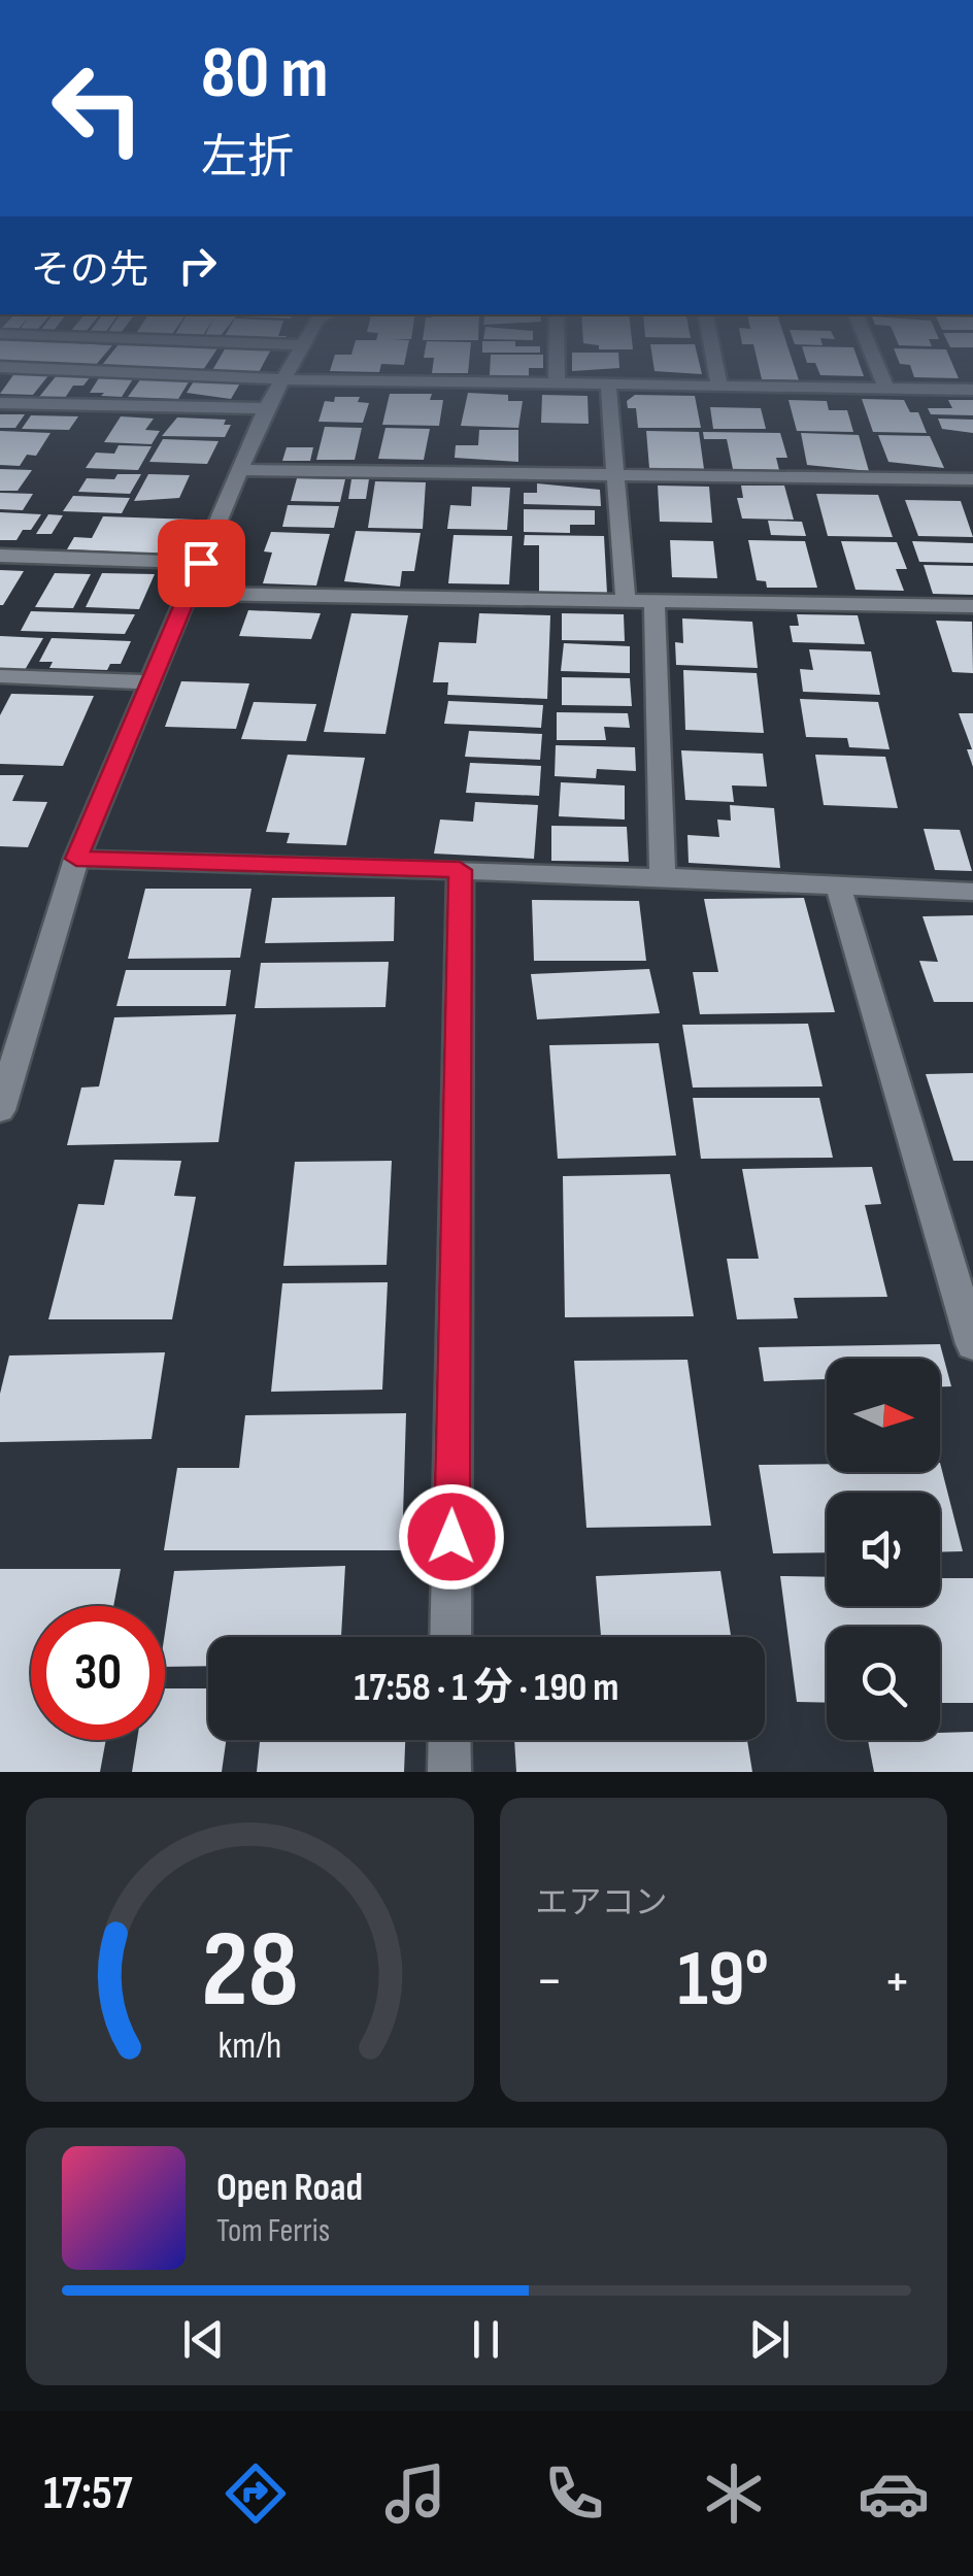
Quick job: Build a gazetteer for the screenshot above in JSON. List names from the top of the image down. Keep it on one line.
{"north":"right","page":{"turn":["80 m","左折"],"then":"その先","limit":"30","trip":"17:58 · 1 分 · 190 m","tile":"エアコン","heat":["−","19°","+"],"song":["Open Road","Tom Ferris"],"tabs":"17:57","gauge":["28","km/h"]}}
